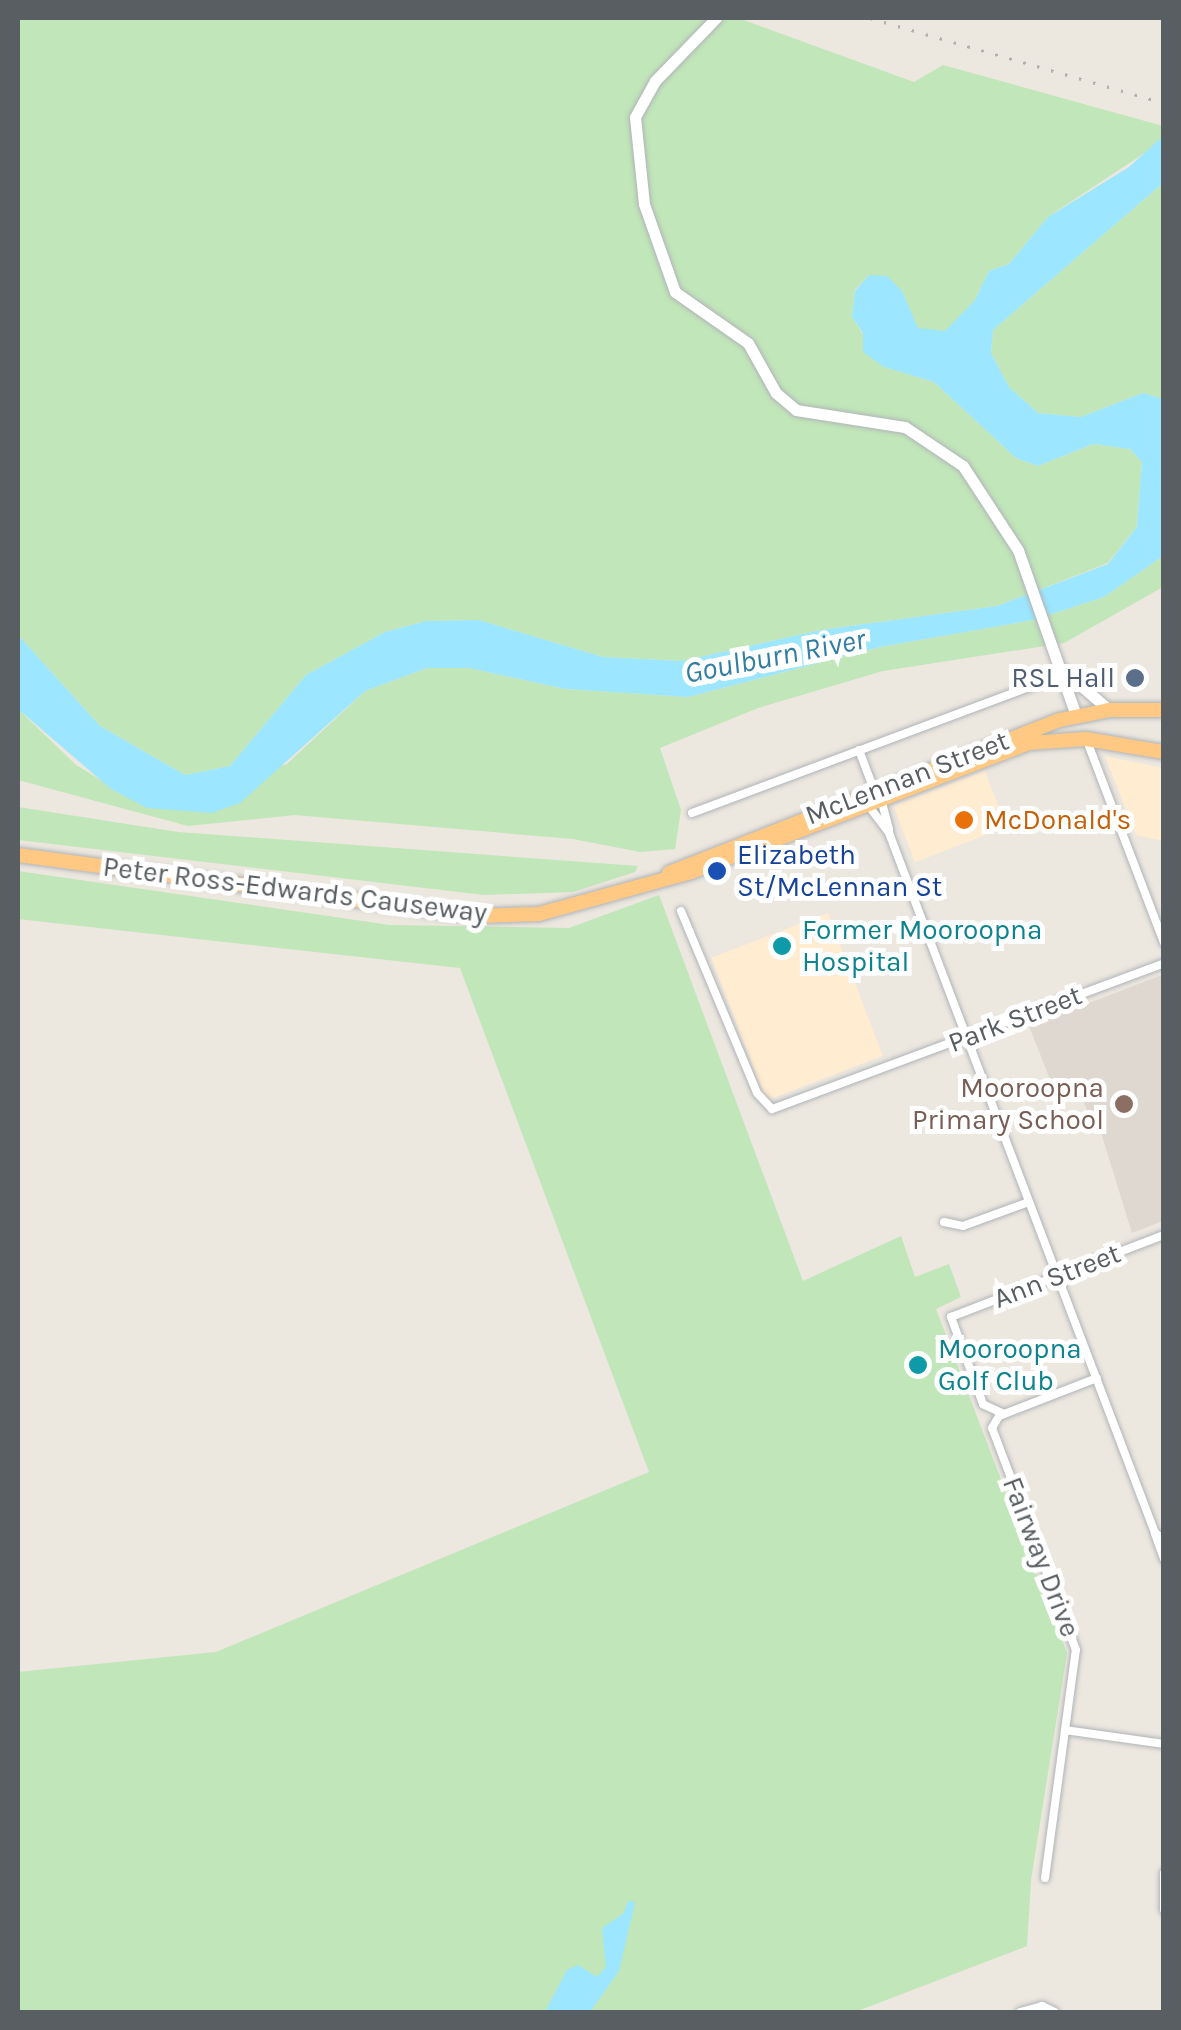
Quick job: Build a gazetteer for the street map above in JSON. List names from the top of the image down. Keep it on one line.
{"streets":{"highway":["McLennan Street","Peter Ross-Edwards Causeway"],"street":["Park Street","Ann Street","Fairway Drive"]},"crossings":[["McLennan Street","Peter Ross-Edwards Causeway"],["Ann Street","Fairway Drive"]],"water":["Goulburn River"],"places":["RSL Hall","McDonald's","Elizabeth St/McLennan St","Former Mooroopna Hospital","Mooroopna Primary School","Mooroopna Golf Club"]}
